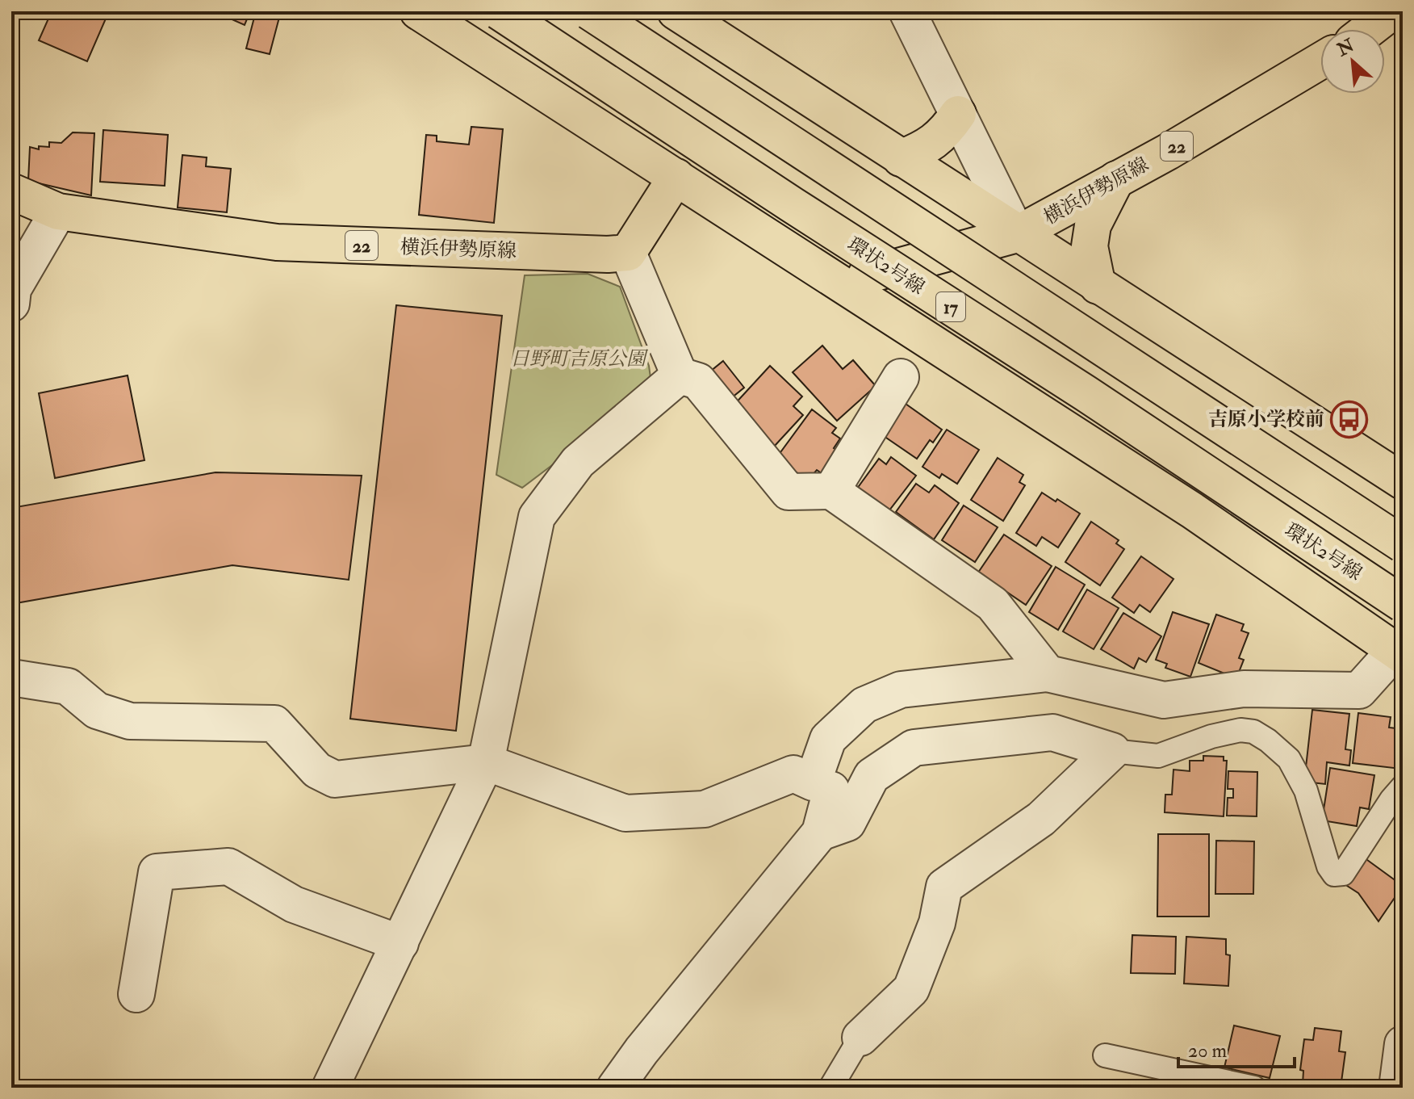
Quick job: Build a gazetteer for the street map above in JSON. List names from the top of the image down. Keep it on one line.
{"streets":{"main road":["22","横浜伊勢原線","環状2号線","17"]},"parks":["日野町吉原公園"],"places":{"bus stop":["吉原小学校前"]},"scale_bar":"20 m","north":"top left"}
